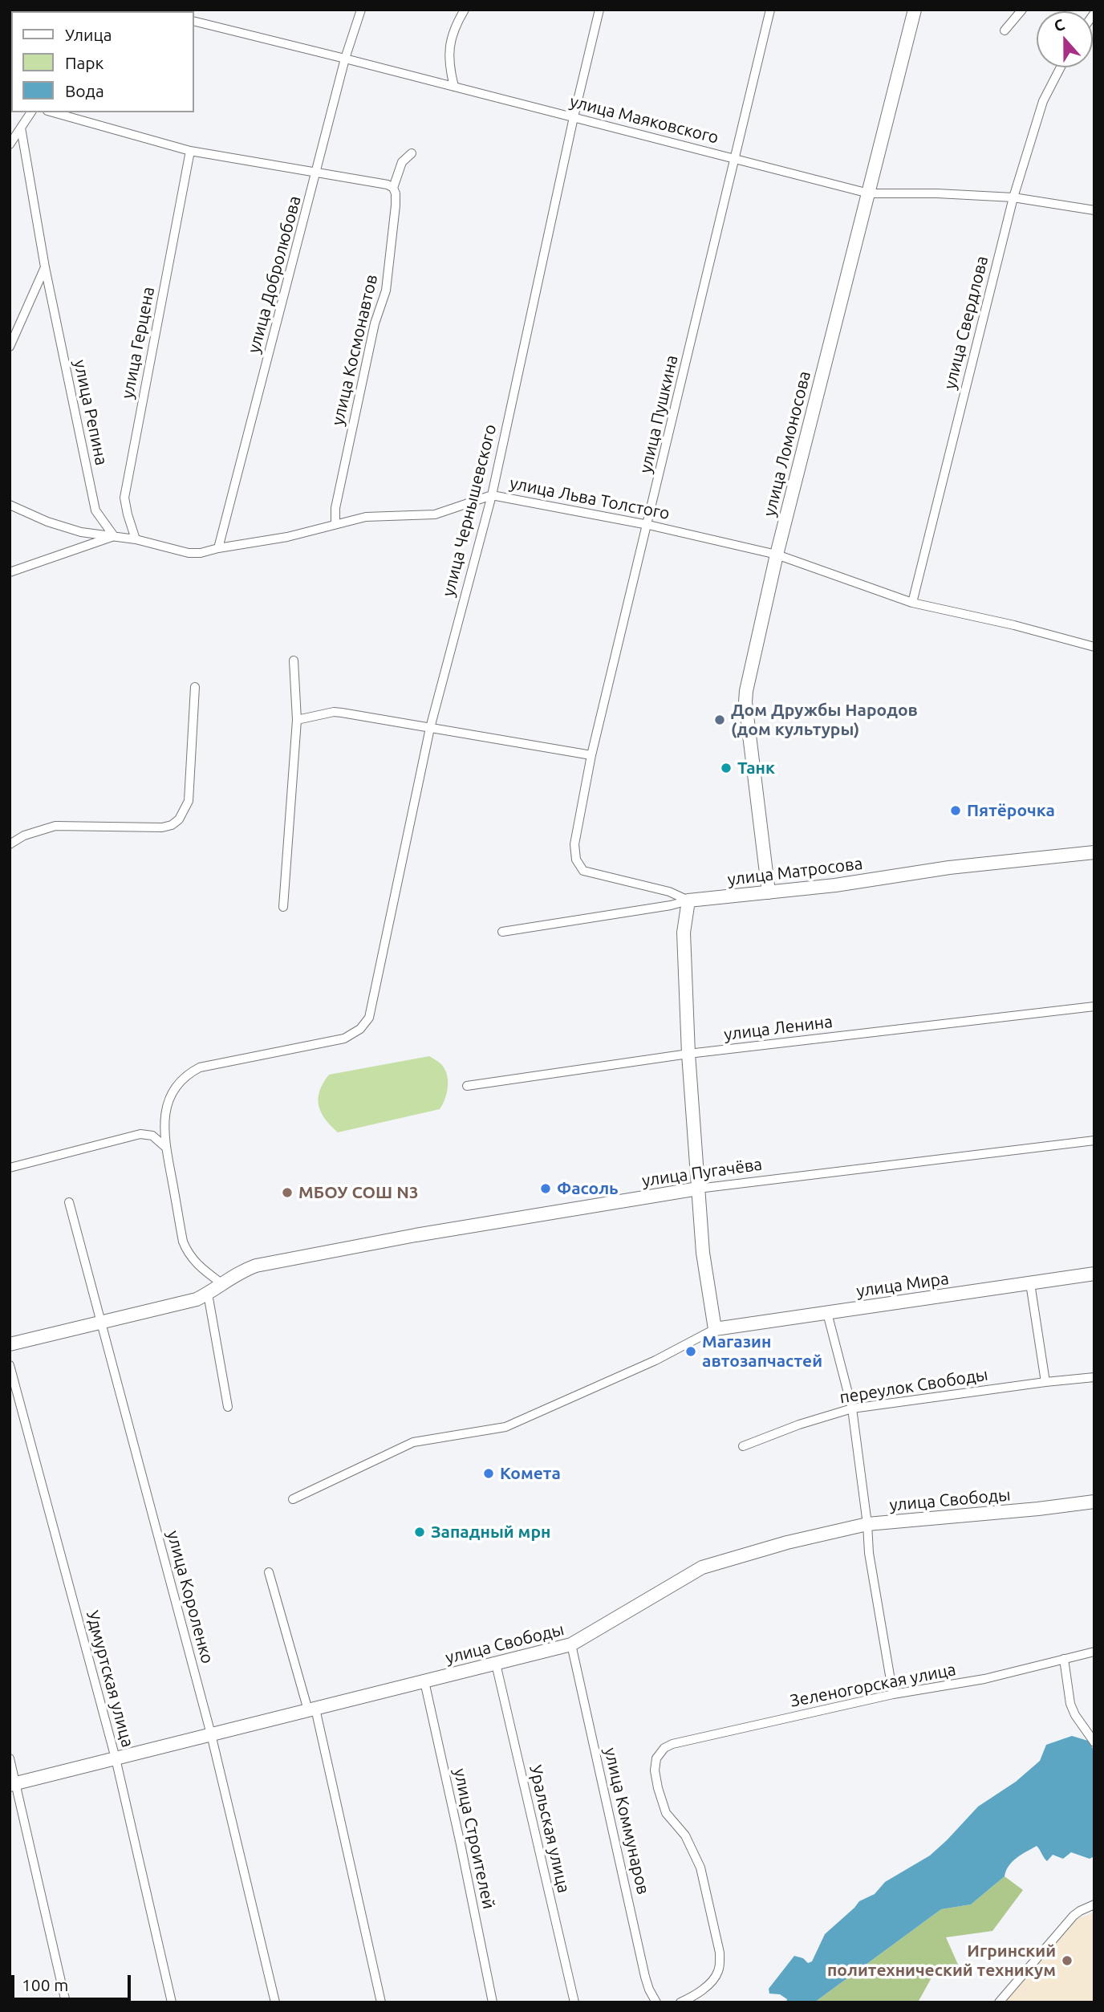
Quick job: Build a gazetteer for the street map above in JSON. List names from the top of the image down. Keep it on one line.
{"streets":{"street":["улица Маяковского","улица Добролюбова","улица Свердлова","улица Герцена","улица Космонавтов","улица Репина","улица Пушкина","улица Ломоносова","улица Льва Толстого","улица Чернышевского","улица Матросова","улица Ленина","улица Пугачёва","улица Мира","переулок Свободы","улица Свободы","улица Короленко","Удмуртская улица","Зеленогорская улица","улица Коммунаров","Уральская улица","улица Строителей"]},"crossings":[["улица Маяковского","улица Добролюбова"],["улица Маяковского","улица Свердлова"],["улица Маяковского","улица Пушкина"],["улица Маяковского","улица Ломоносова"],["улица Маяковского","улица Чернышевского"],["улица Добролюбова","улица Льва Толстого"],["улица Свердлова","улица Льва Толстого"],["улица Герцена","улица Льва Толстого"],["улица Космонавтов","улица Льва Толстого"],["улица Репина","улица Льва Толстого"],["улица Пушкина","улица Льва Толстого"],["улица Пушкина","улица Матросова"],["улица Ломоносова","улица Льва Толстого"],["улица Ломоносова","улица Матросова"],["улица Льва Толстого","улица Чернышевского"],["улица Пугачёва","улица Короленко"],["улица Свободы","улица Короленко"],["улица Свободы","Удмуртская улица"],["улица Свободы","улица Коммунаров"],["улица Свободы","Уральская улица"],["улица Свободы","улица Строителей"]],"places":["Дом Дружбы Народов (дом культуры)","Танк","Пятёрочка","Фасоль","МБОУ СОШ N3","Магазин автозапчастей","Комета","Западный мрн","Игринский политехнический техникум"],"legend":["Улица","Парк","Вода"],"scale_bar":"100 m","north":"top"}
